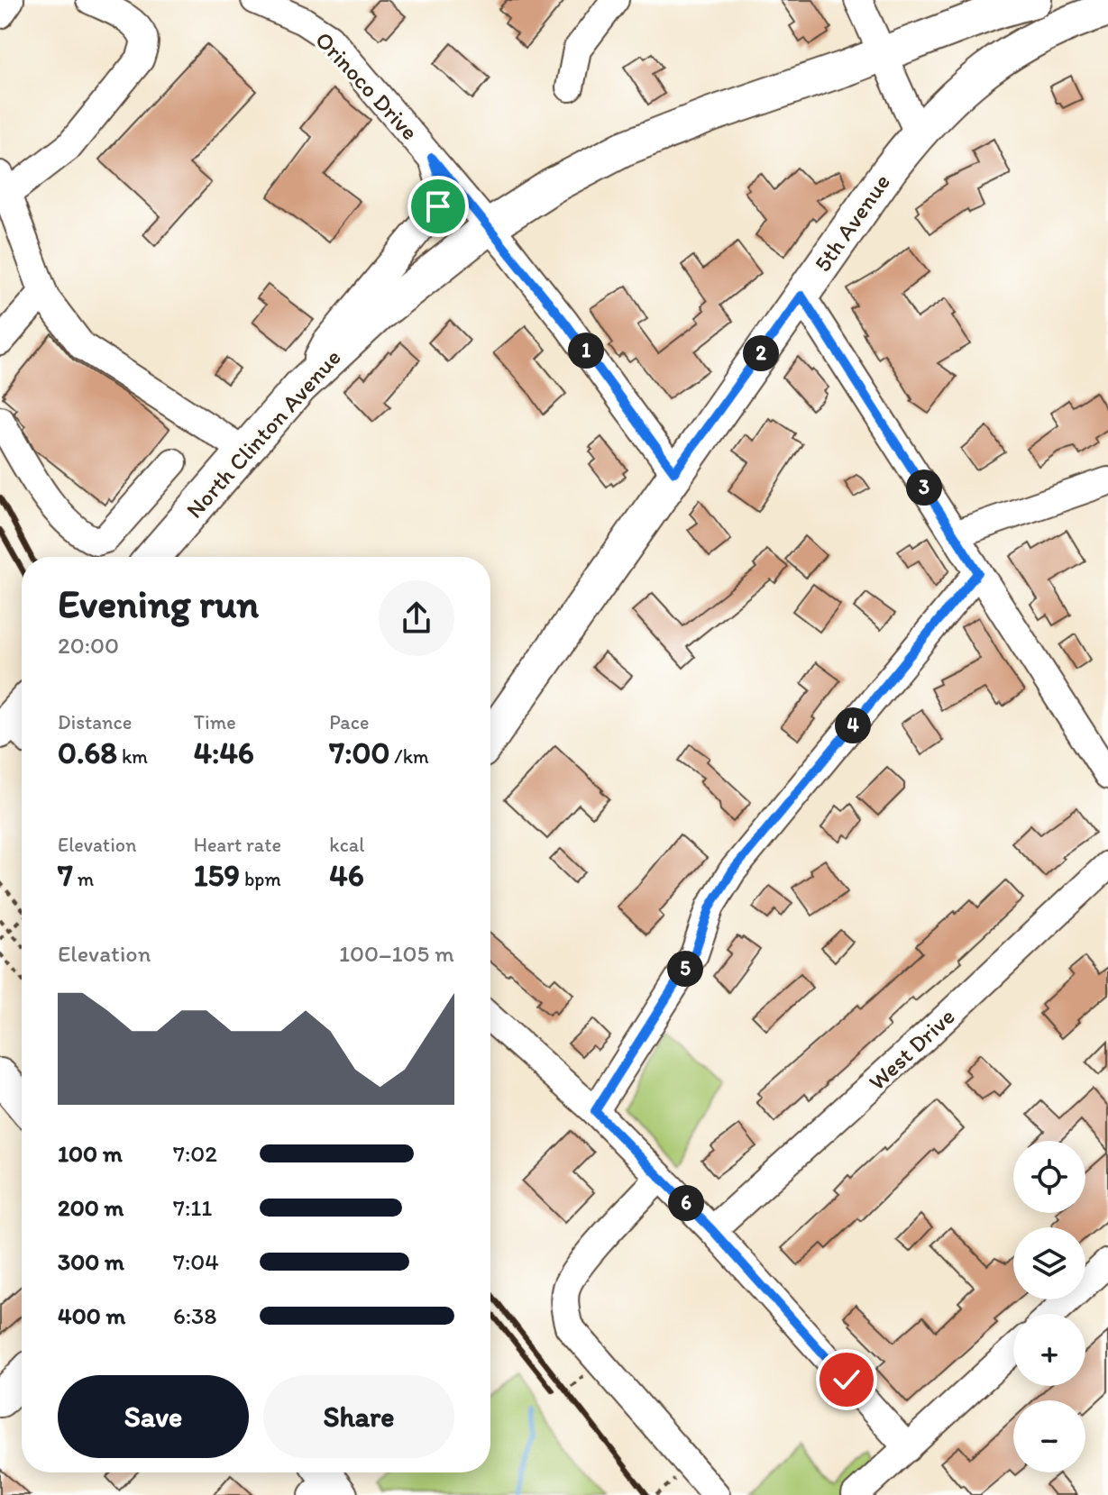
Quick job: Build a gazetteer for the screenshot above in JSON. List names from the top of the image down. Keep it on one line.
{"streets":{"main road":["5th Avenue","North Clinton Avenue"],"street":["Orinoco Drive","West Drive"]},"crossings":[["Orinoco Drive","5th Avenue"],["Orinoco Drive","North Clinton Avenue"]],"page":{"pins":["1","2","3","4","5","6"],"heading":["Evening run","20:00"],"stats":[["Distance","0.68 km"],["Time","4:46"],["Pace","7:00 /km"],["Elevation","7 m"],["Heart rate","159 bpm"],["kcal","46"]],"chart":["Elevation","100–105 m"],"list":[{"name":"100 m","note":"7:02"},{"name":"200 m","note":"7:11"},{"name":"300 m","note":"7:04"},{"name":"400 m","note":"6:38"}],"map_buttons":["+","−"],"buttons":["Save","Share"]}}
